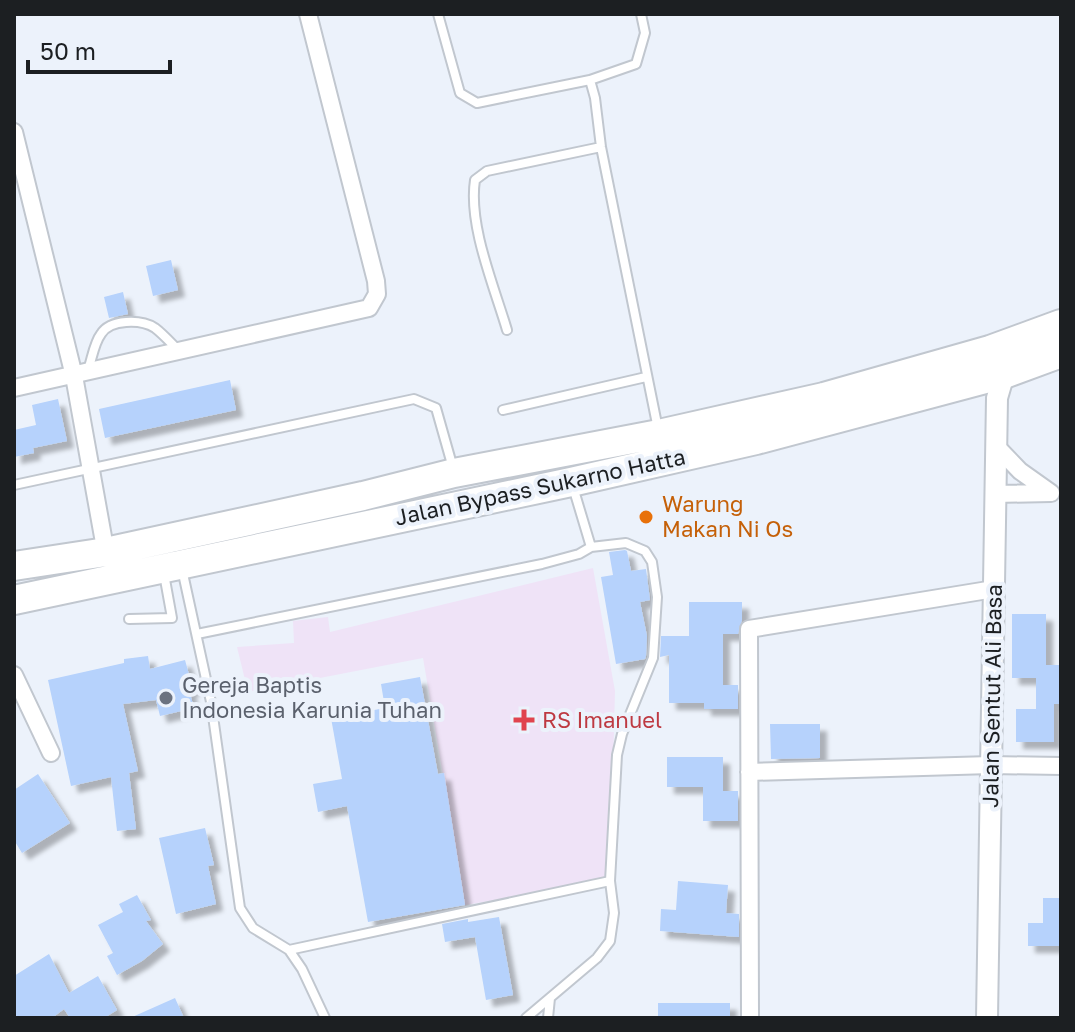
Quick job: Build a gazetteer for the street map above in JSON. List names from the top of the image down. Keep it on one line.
{"streets":{"highway":["Jalan Bypass Sukarno Hatta"],"street":["Jalan Sentut Ali Basa"]},"crossings":[["Jalan Bypass Sukarno Hatta","Jalan Sentut Ali Basa"]],"places":{"other":["Warung Makan Ni Os","Gereja Baptis Indonesia Karunia Tuhan"],"health":["RS Imanuel"]},"scale_bar":"50 m"}
